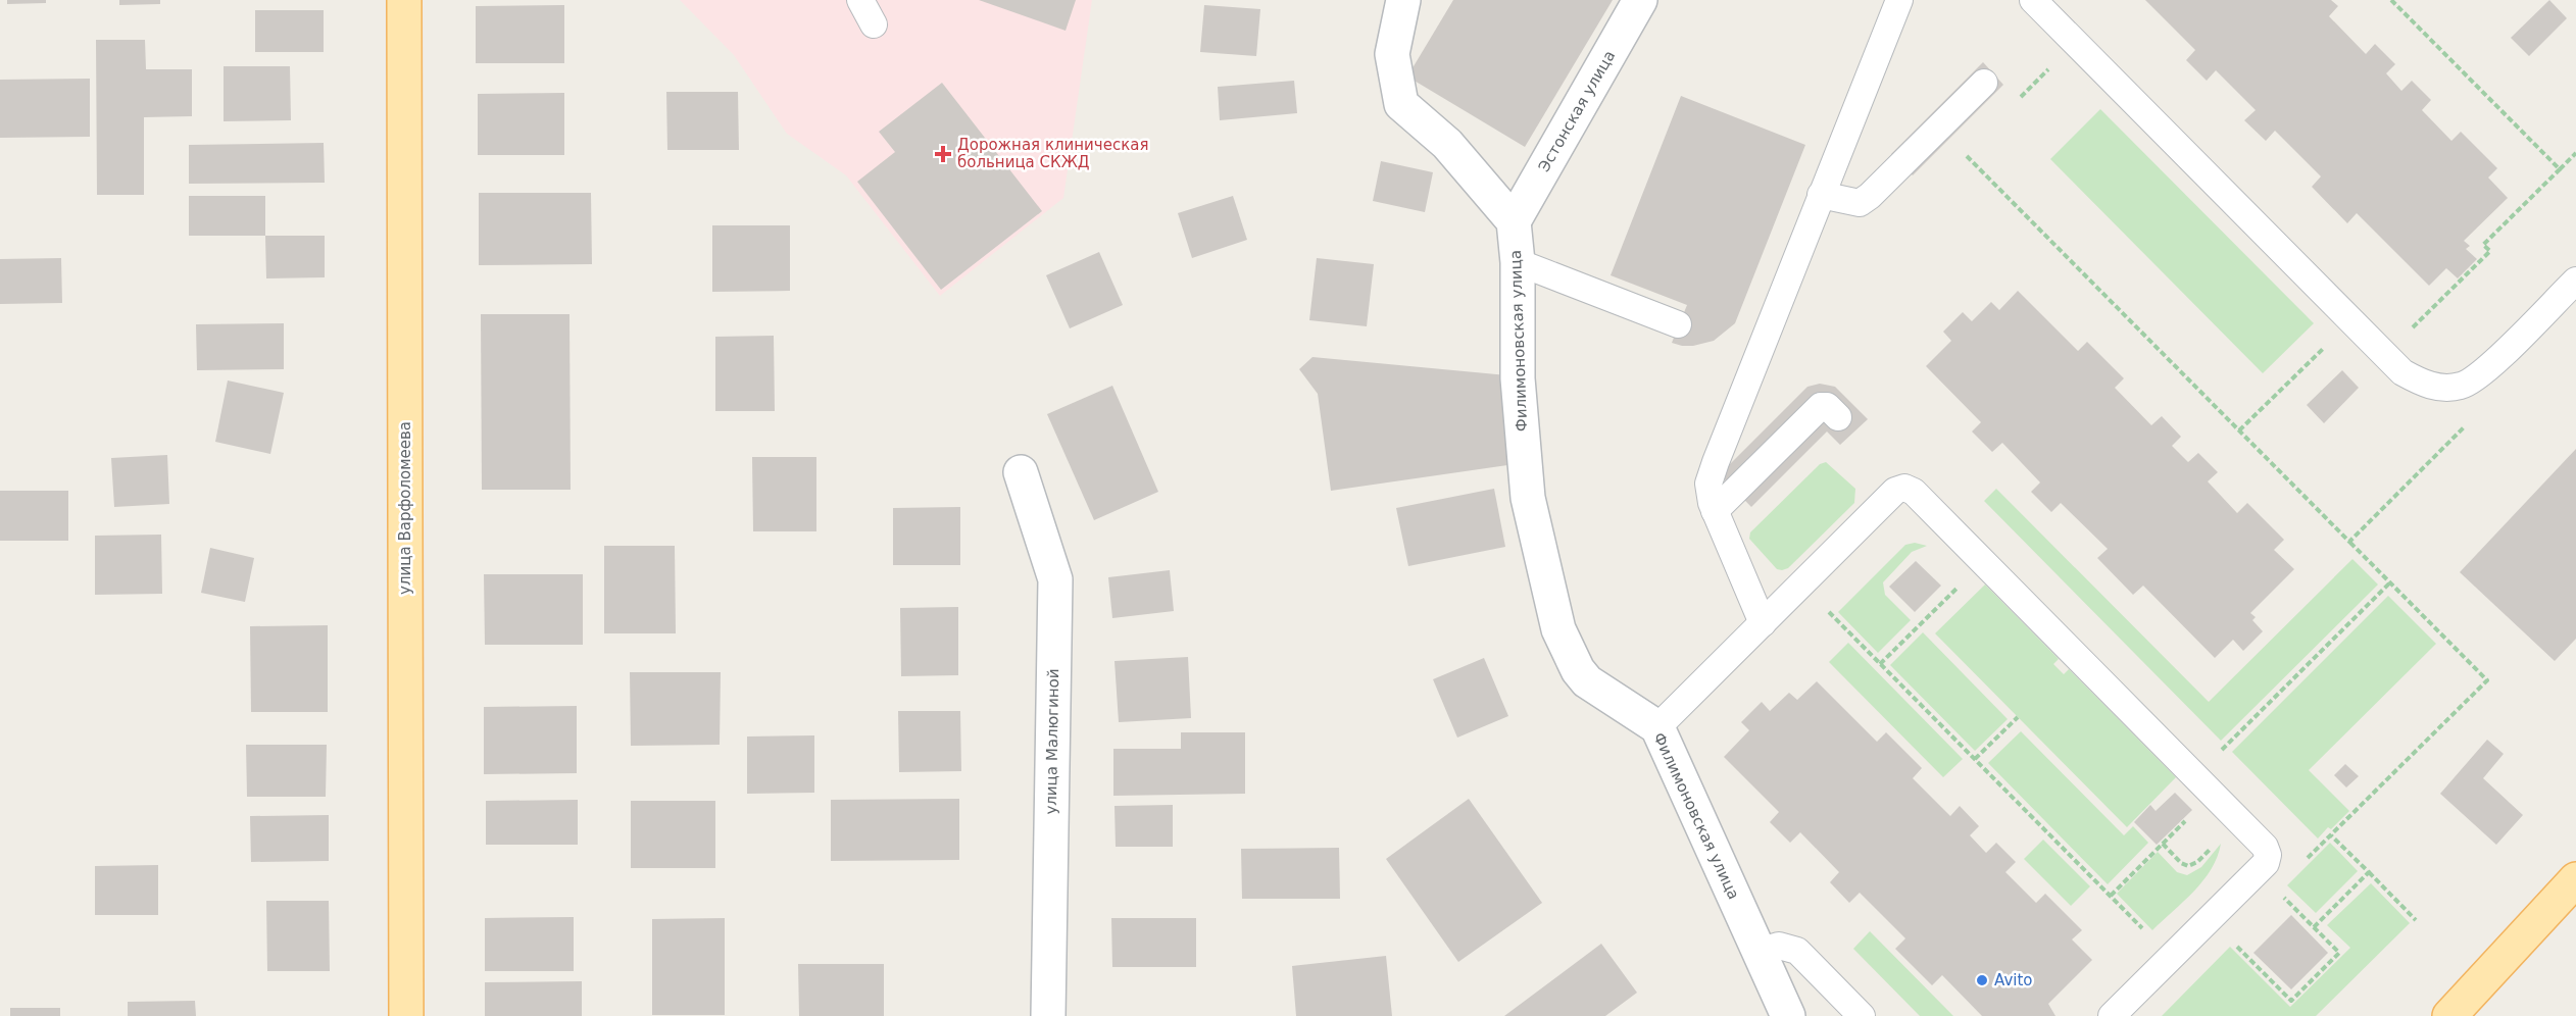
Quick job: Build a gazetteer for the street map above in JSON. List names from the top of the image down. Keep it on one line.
{"streets":{"main road":["улица Варфоломеева"],"street":["Эстонская улица","Филимоновская улица","улица Малюгиной"]},"crossings":[["Эстонская улица","Филимоновская улица"]],"places":{"health":["Дорожная клиническая больница СКЖД"],"other":["Avito"]}}
